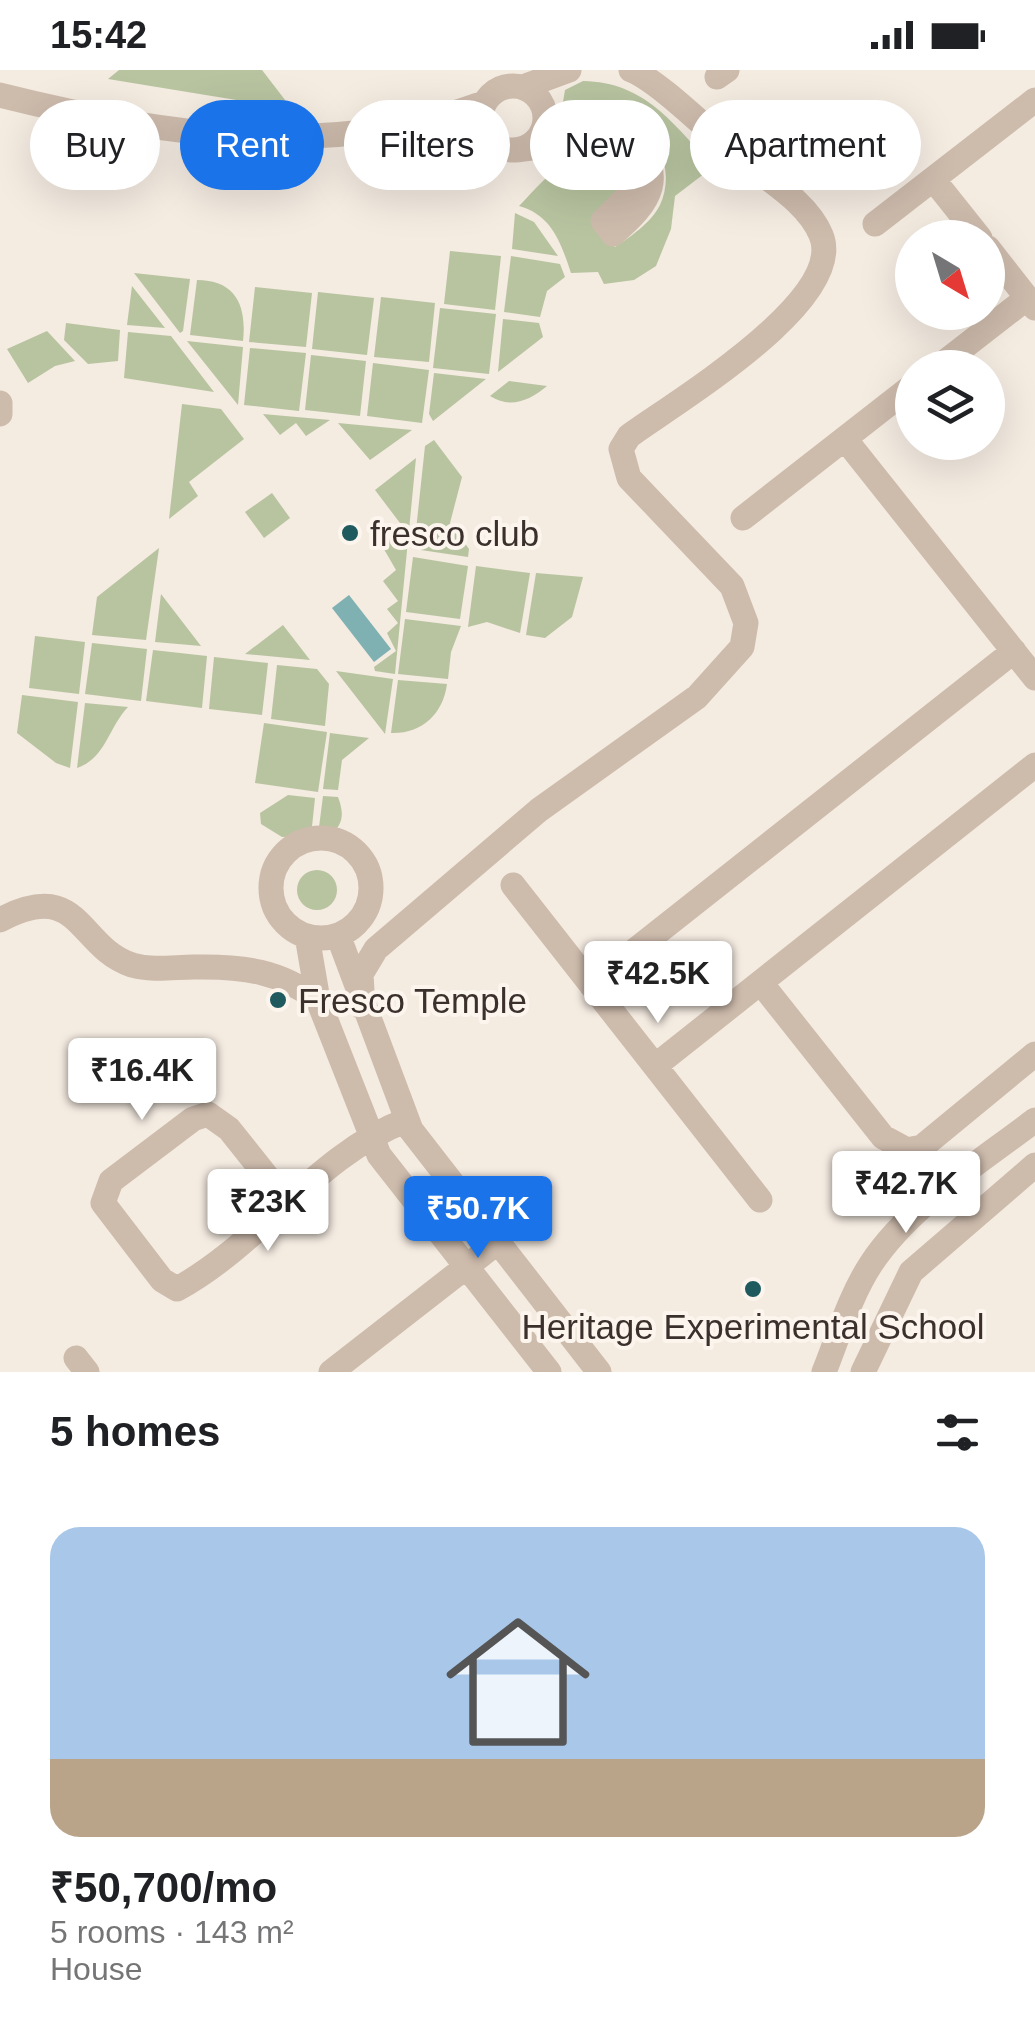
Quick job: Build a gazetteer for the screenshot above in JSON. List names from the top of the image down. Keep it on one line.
{"places":["fresco club","Fresco Temple","Heritage Experimental School"],"north":"bottom right","page":{"status":"15:42","chip":["Buy","Rent","Filters","New","Apartment"],"price":["₹42.5K","₹16.4K","₹42.7K","₹23K","₹50.7K"],"heading":"5 homes","list":[{"name":"₹50,700/mo","note":"5 rooms · 143 m² · House"}]}}
